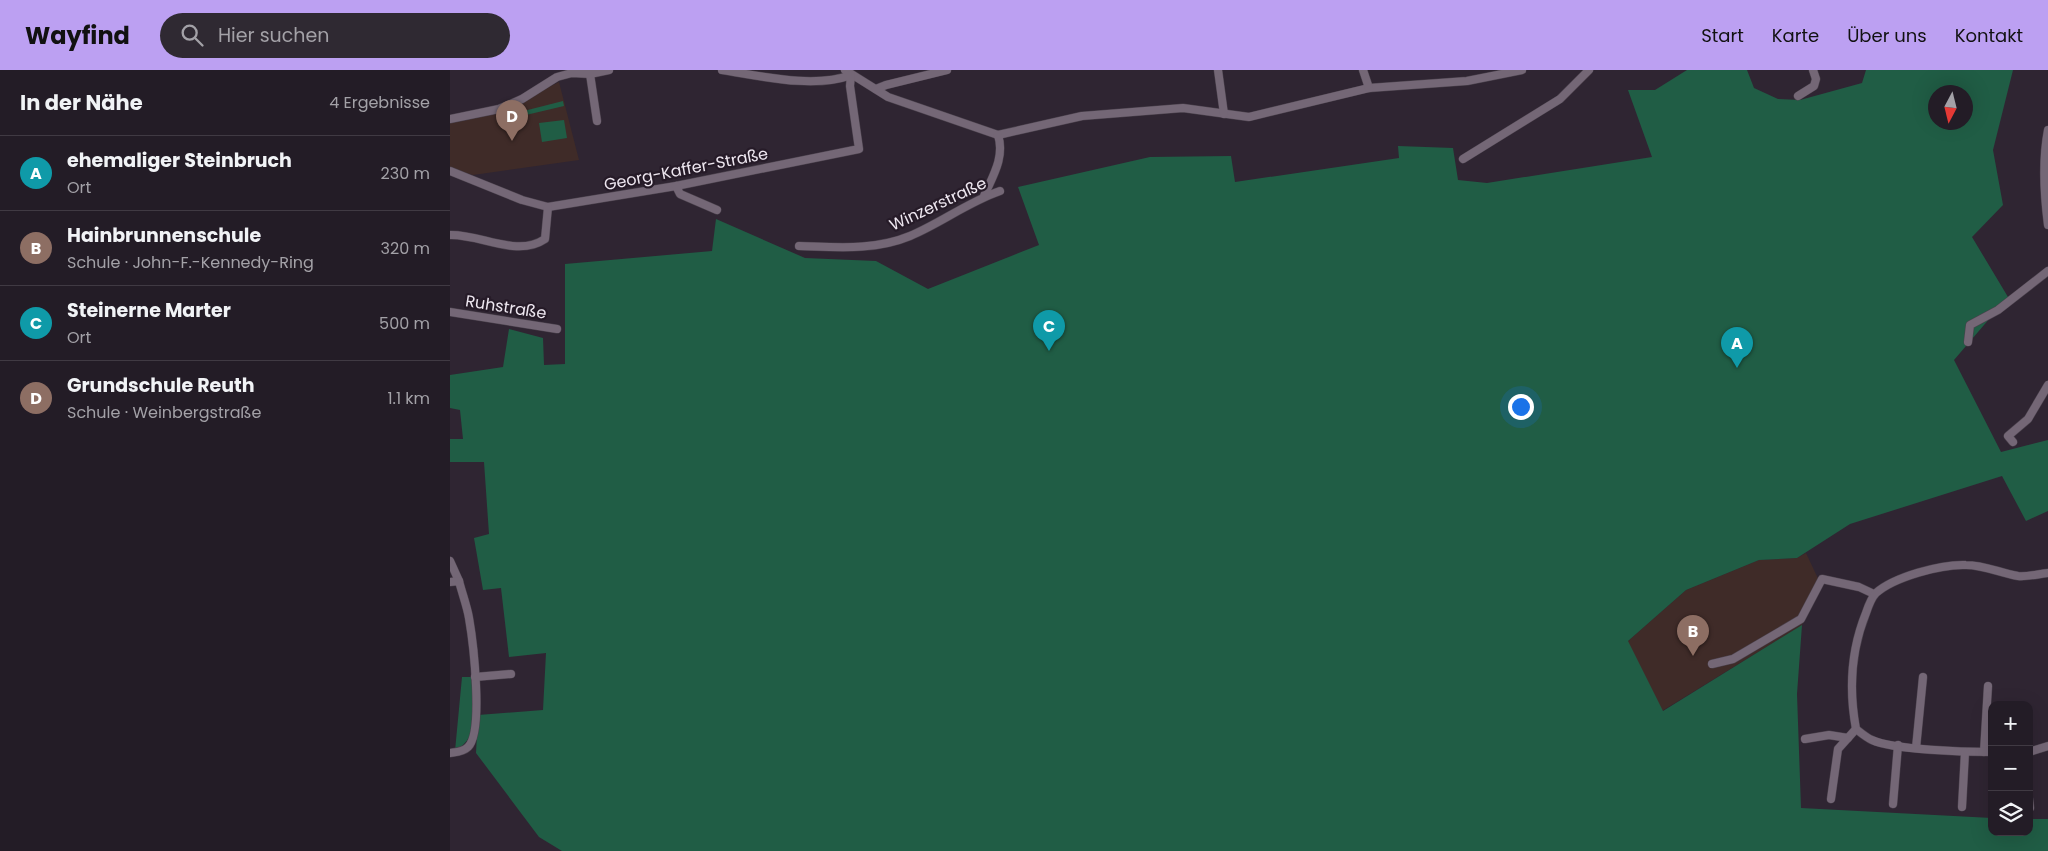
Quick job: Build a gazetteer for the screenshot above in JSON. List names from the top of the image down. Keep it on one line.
{"streets":{"street":["Georg-Kaffer-Straße","Winzerstraße","Ruhstraße"]},"north":"bottom","page":{"header":"Wayfind","search":"Hier suchen","nav":["Start","Karte","Über uns","Kontakt"],"heading":["In der Nähe","4 Ergebnisse"],"pins":["D","C","A","B"],"list":[{"mark":"A","name":"ehemaliger Steinbruch","note":"Ort","value":"230 m"},{"mark":"B","name":"Hainbrunnenschule","note":"Schule · John-F.-Kennedy-Ring","value":"320 m"},{"mark":"C","name":"Steinerne Marter","note":"Ort","value":"500 m"},{"mark":"D","name":"Grundschule Reuth","note":"Schule · Weinbergstraße","value":"1.1 km"}],"map_buttons":["+","−"]}}
